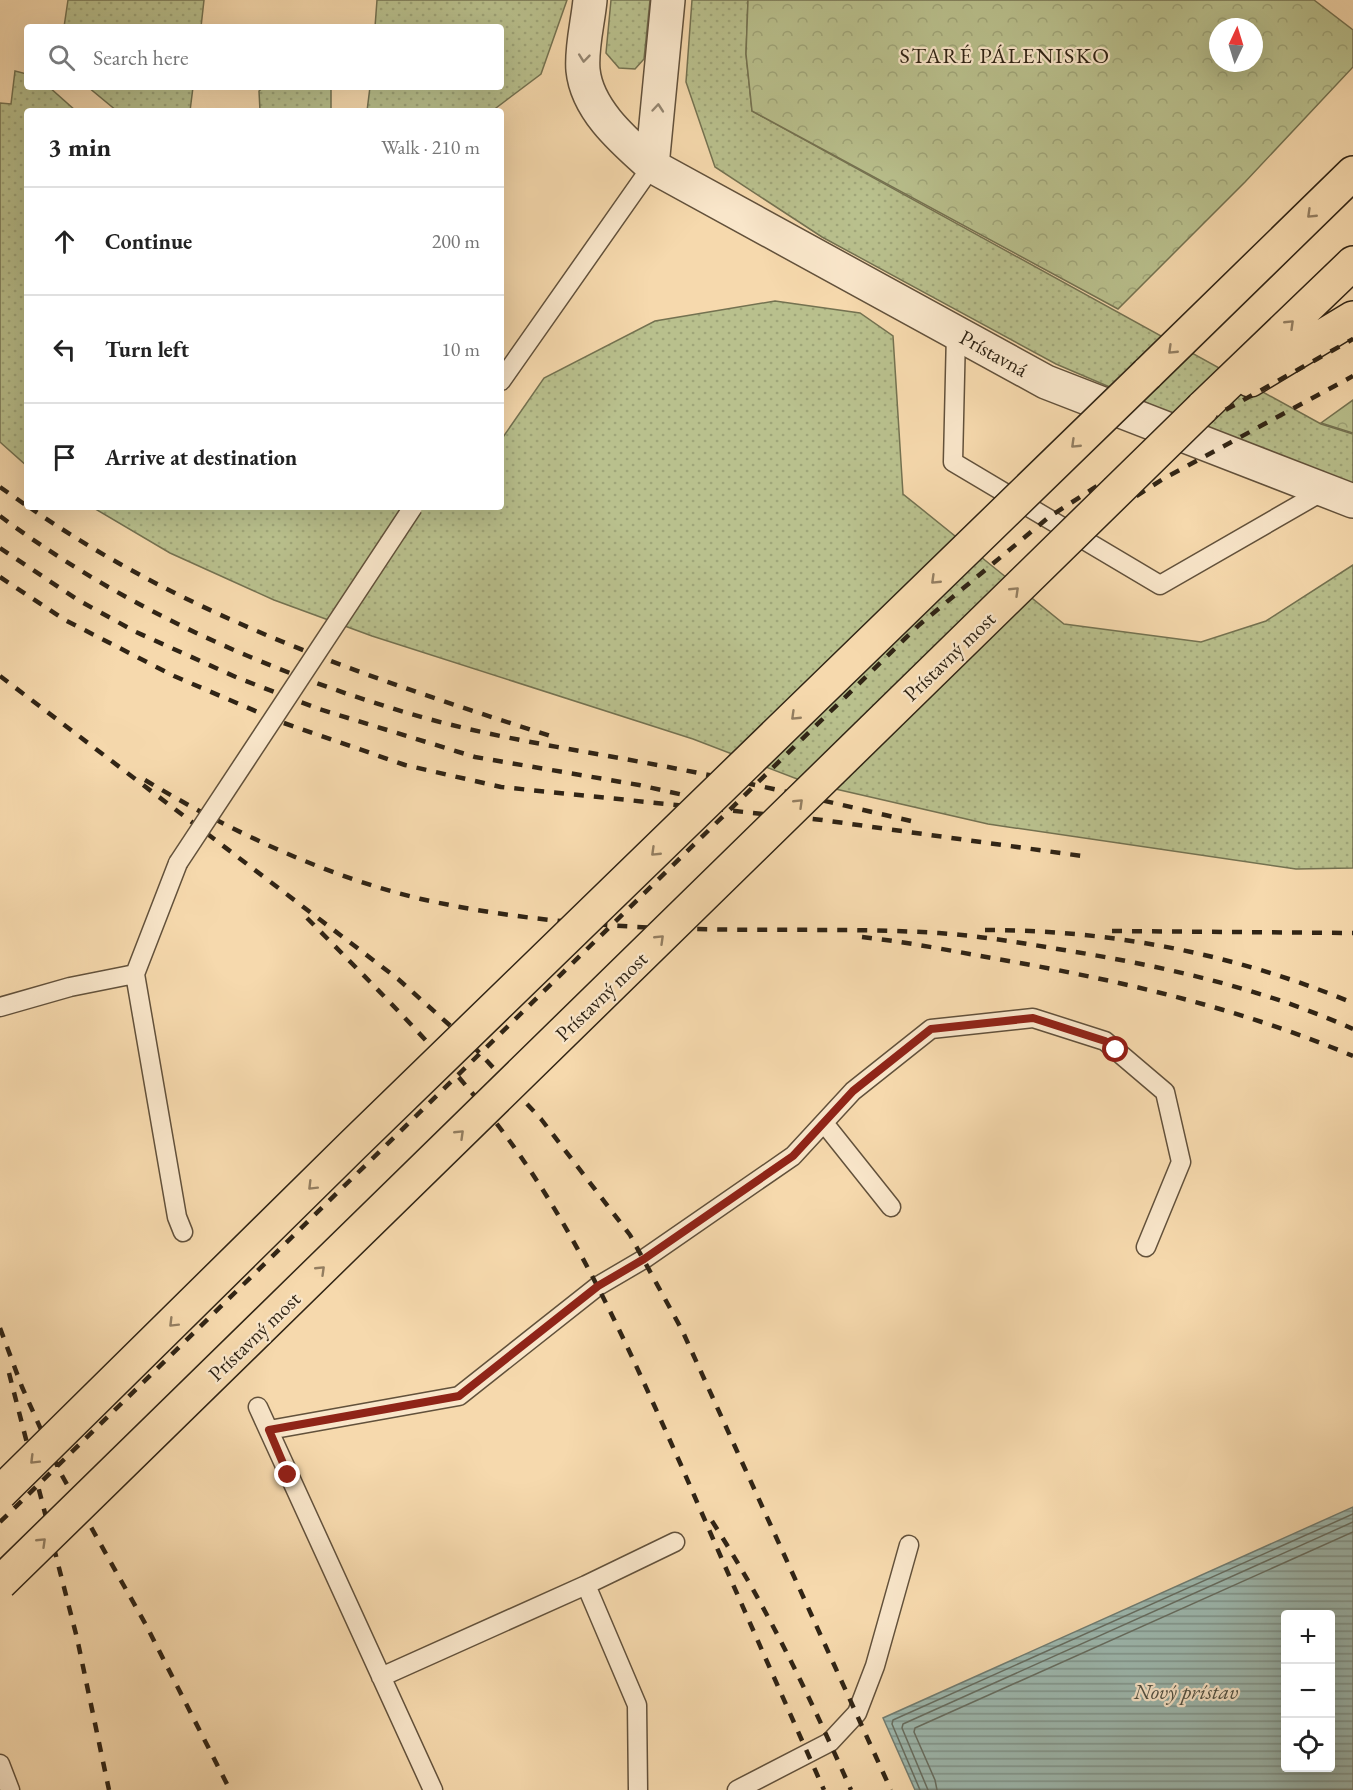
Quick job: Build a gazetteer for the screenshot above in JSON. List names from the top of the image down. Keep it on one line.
{"streets":{"highway":["Prístavný most"],"street":["Prístavná"]},"districts":["STARÉ PÁLENISKO"],"water":["Nový prístav"],"north":"top","page":{"search":"Search here","heading":["3 min","Walk · 210 m"],"list":[["Continue","200 m"],["Turn left","10 m"],"Arrive at destination"],"map_buttons":["+","−"]}}
